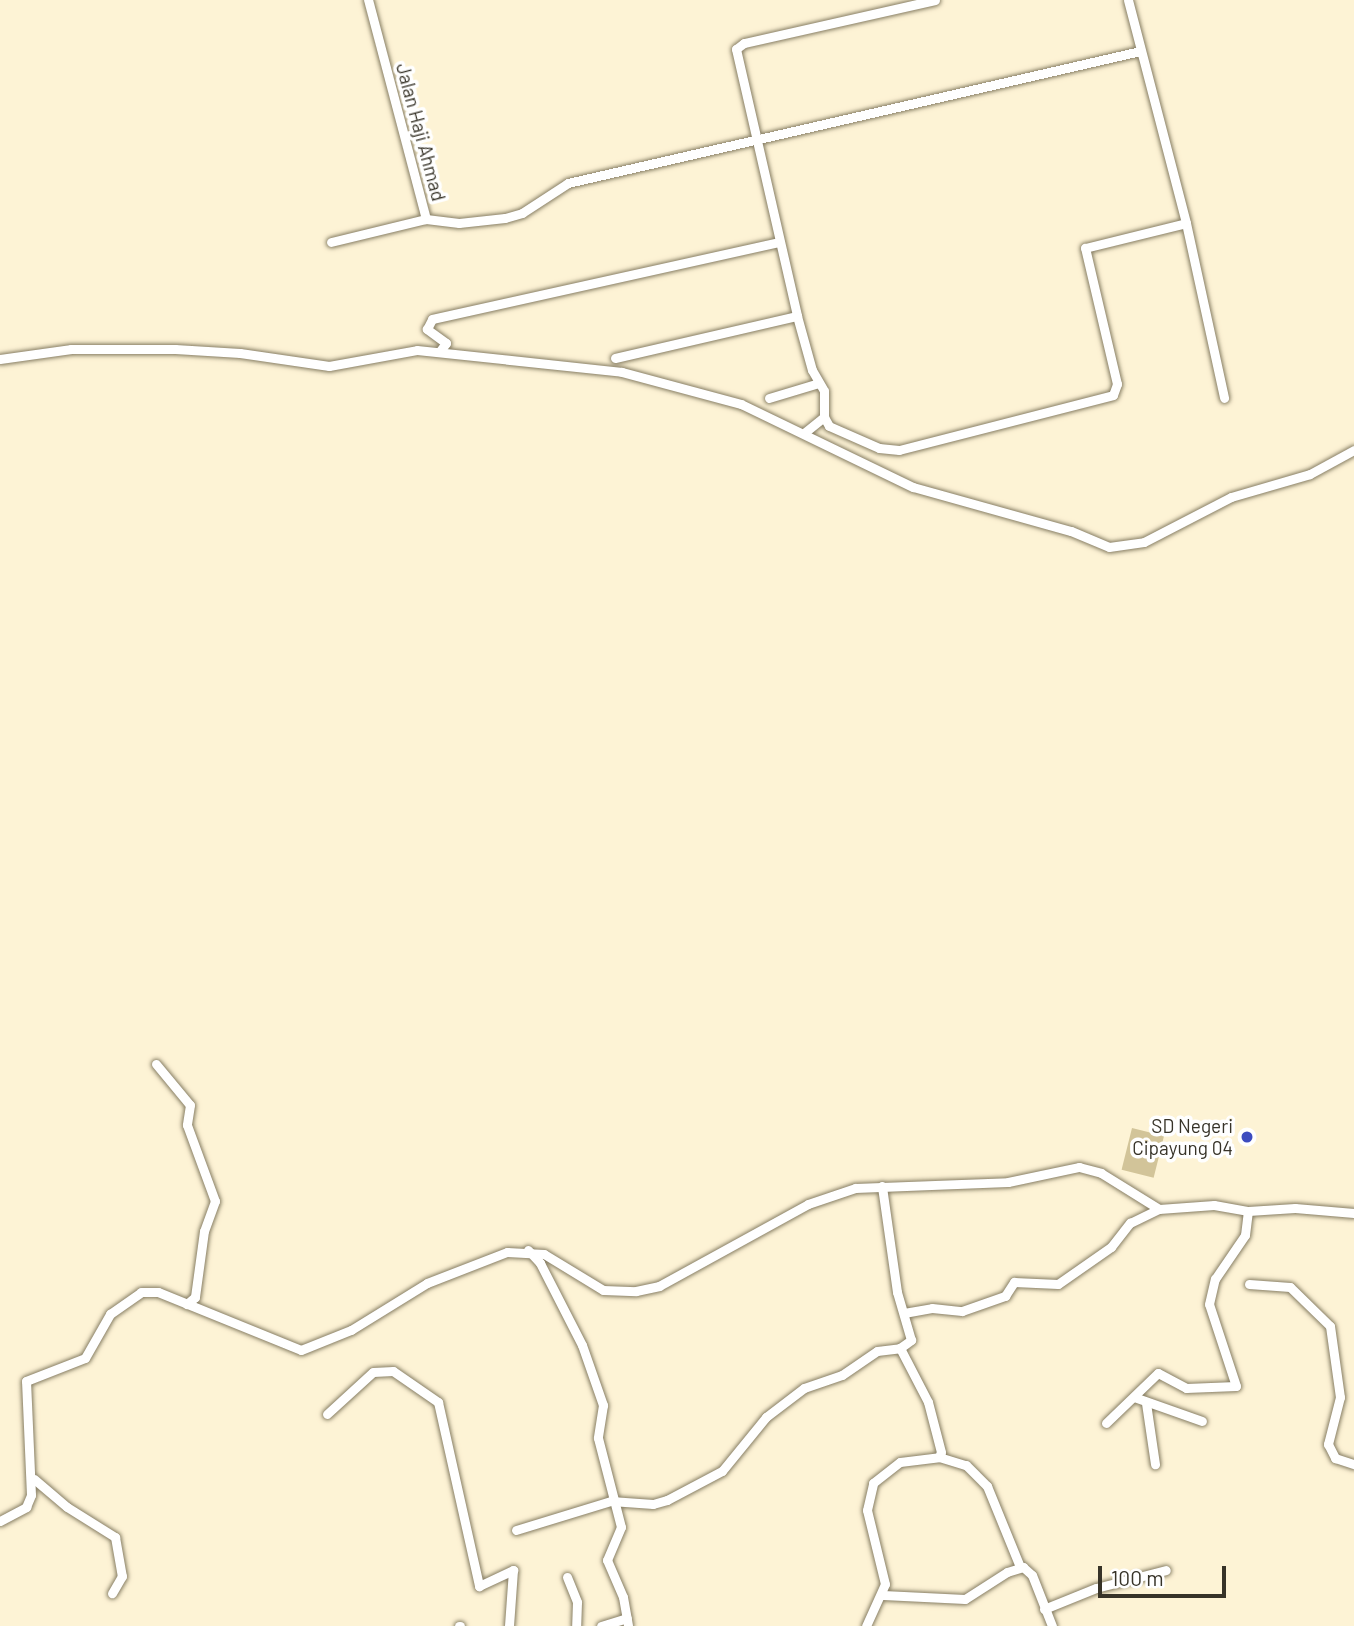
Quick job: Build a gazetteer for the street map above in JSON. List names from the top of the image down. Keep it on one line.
{"streets":{"street":["Jalan Haji Ahmad"]},"places":["SD Negeri Cipayung 04"],"scale_bar":"100 m"}
